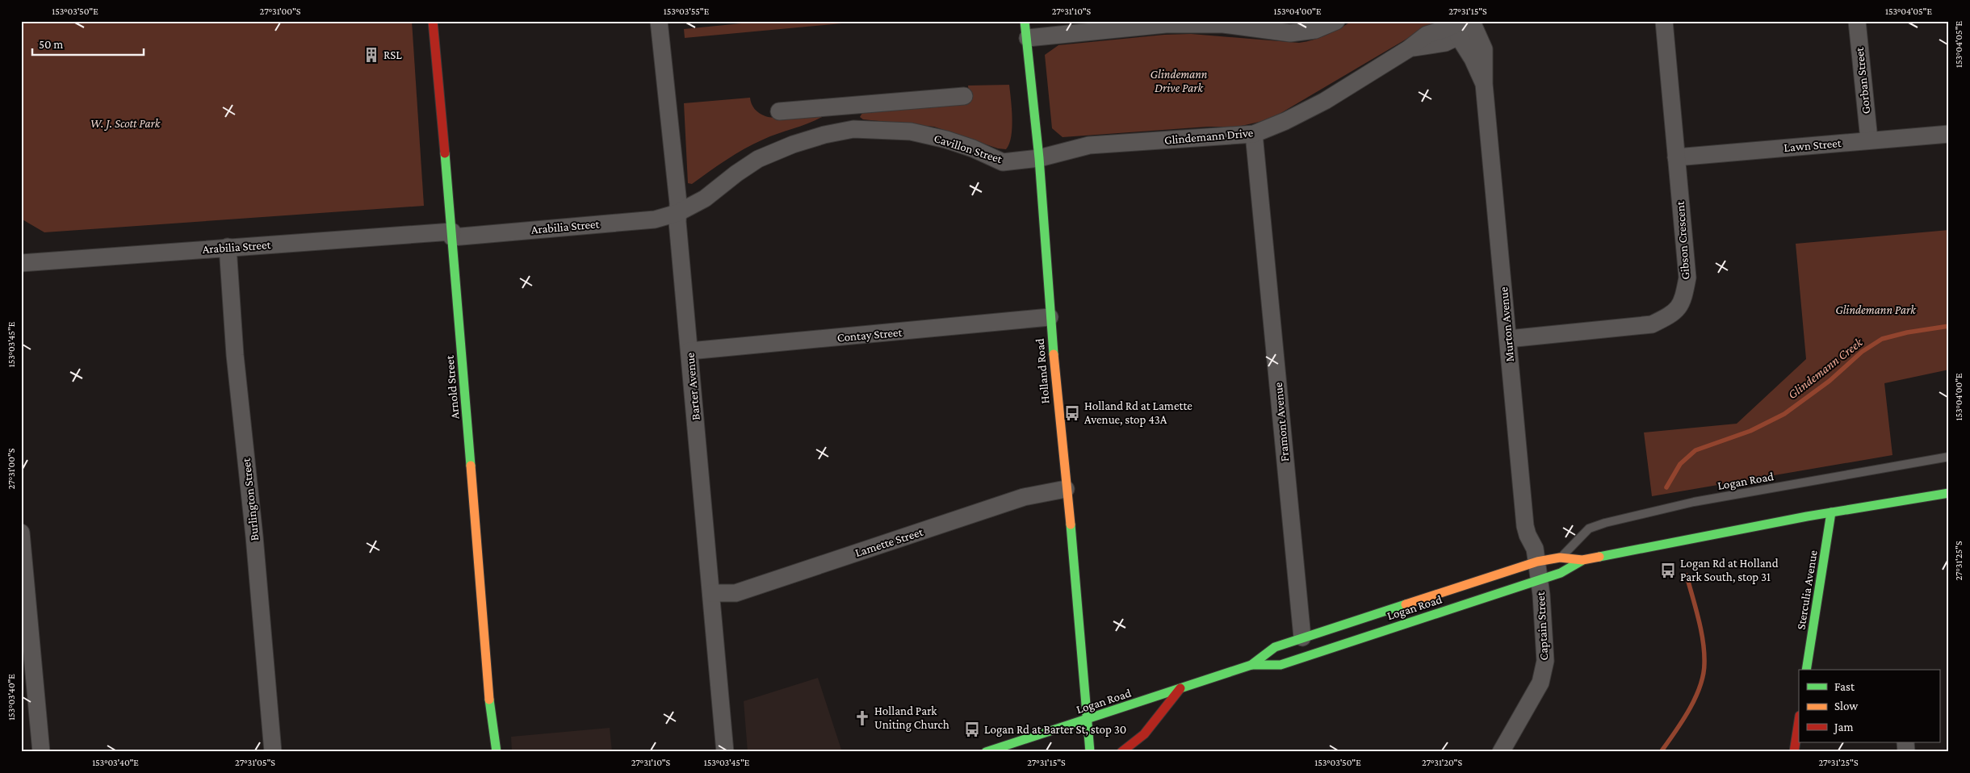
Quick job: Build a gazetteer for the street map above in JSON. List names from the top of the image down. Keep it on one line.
{"streets":{"main road":["Holland Road","Arnold Street","Logan Road","Sterculia Avenue"],"street":["Gorban Street","Glindemann Drive","Lawn Street","Cavillon Street","Arabilia Street","Gibson Crescent","Murton Avenue","Contay Street","Barter Avenue","Framont Avenue","Burlington Street","Lamette Street","Captain Street"]},"crossings":[["Gorban Street","Lawn Street"],["Glindemann Drive","Cavillon Street"],["Glindemann Drive","Murton Avenue"],["Glindemann Drive","Holland Road"],["Glindemann Drive","Framont Avenue"],["Lawn Street","Gibson Crescent"],["Cavillon Street","Arabilia Street"],["Cavillon Street","Holland Road"],["Cavillon Street","Barter Avenue"],["Arabilia Street","Barter Avenue"],["Arabilia Street","Arnold Street"],["Arabilia Street","Burlington Street"],["Gibson Crescent","Murton Avenue"],["Murton Avenue","Logan Road"],["Murton Avenue","Captain Street"],["Contay Street","Holland Road"],["Contay Street","Barter Avenue"],["Holland Road","Logan Road"],["Holland Road","Lamette Street"],["Barter Avenue","Lamette Street"],["Framont Avenue","Logan Road"],["Logan Road","Sterculia Avenue"],["Logan Road","Captain Street"]],"water":["Glindemann Creek"],"parks":["Glindemann Drive Park","W. J. Scott Park","Glindemann Park"],"places":{"building":["RSL"],"bus stop":["Holland Rd at Lamette Avenue, stop 43A","Logan Rd at Holland Park South, stop 31","Logan Rd at Barter St, stop 30"],"church":["Holland Park Uniting Church"]},"legend":["Fast","Slow","Jam"],"scale_bar":"50 m","coordinates":["153°03'50\"E","27°31'00\"S","153°03'55\"E","27°31'10\"S","153°04'00\"E","27°31'15\"S","153°04'05\"E","153°03'45\"E","27°31'25\"S","153°03'40\"E","27°31'05\"S","27°31'20\"S"]}
